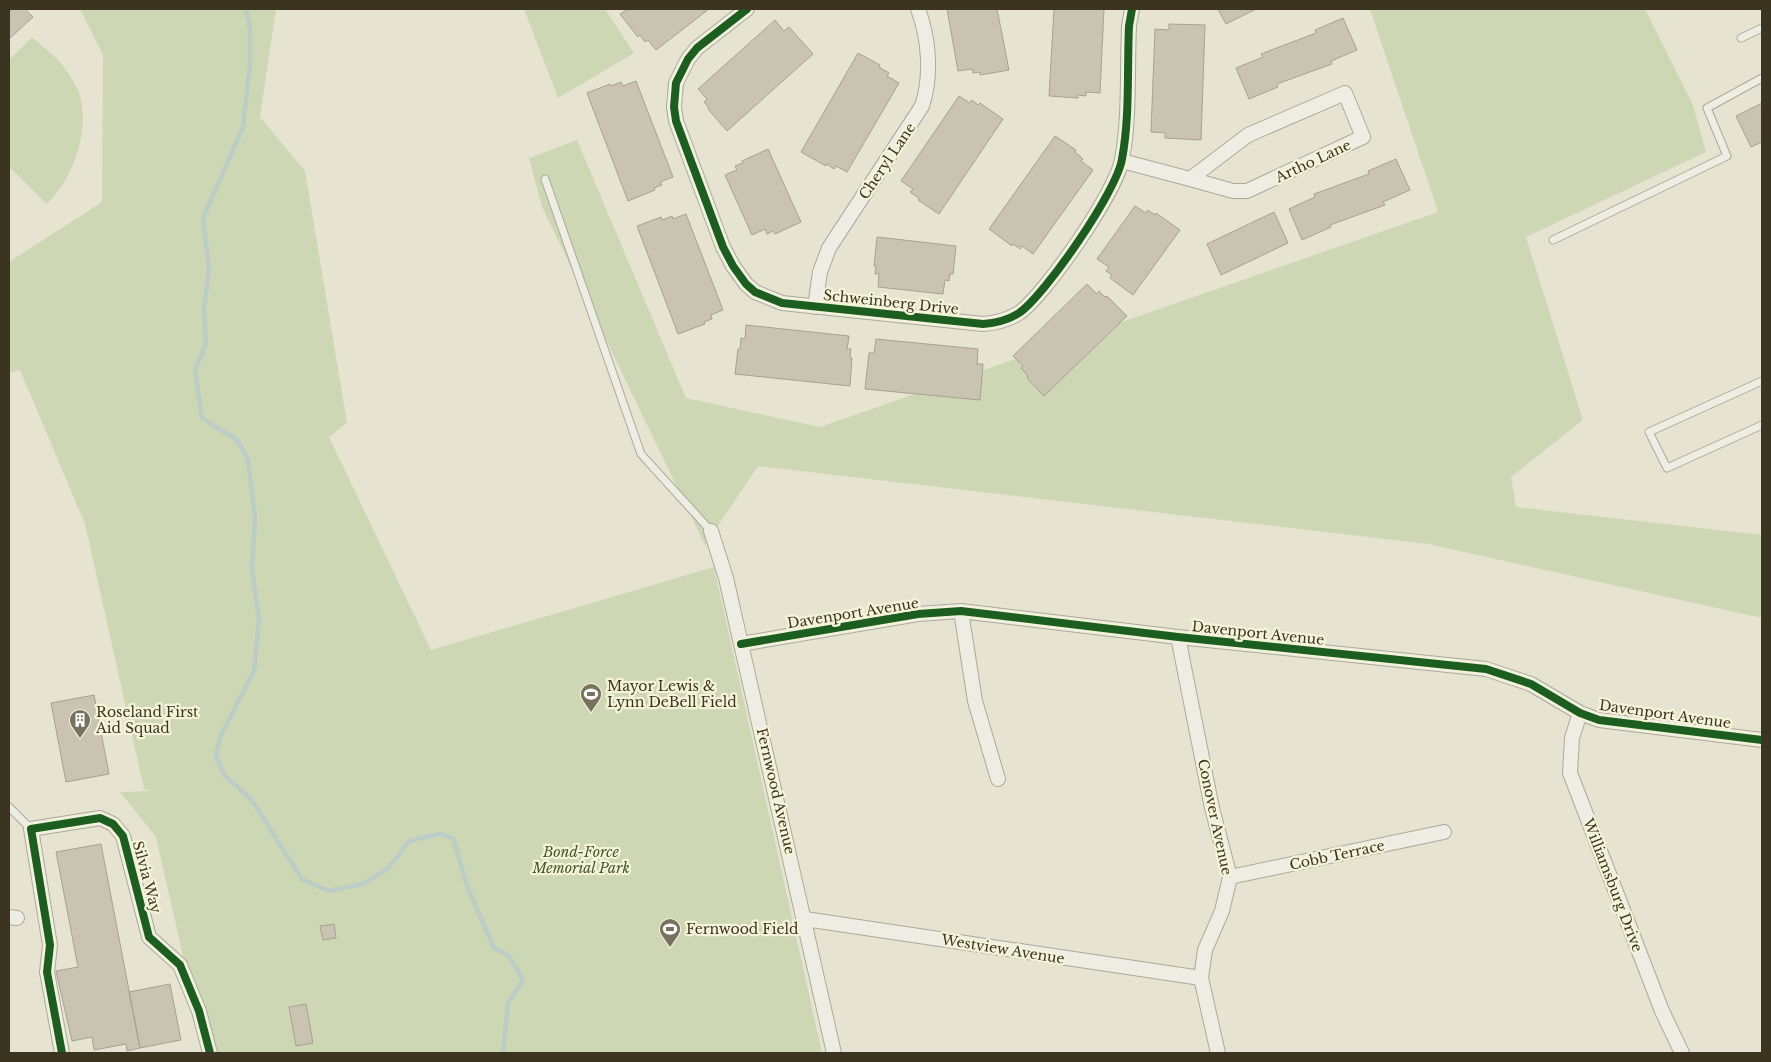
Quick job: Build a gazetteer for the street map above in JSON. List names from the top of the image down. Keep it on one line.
{"streets":{"street":["Cheryl Lane","Artho Lane","Schweinberg Drive","Davenport Avenue","Fernwood Avenue","Conover Avenue","Cobb Terrace","Silvia Way","Williamsburg Drive","Westview Avenue"]},"crossings":[["Cheryl Lane","Schweinberg Drive"],["Artho Lane","Schweinberg Drive"],["Davenport Avenue","Fernwood Avenue"],["Davenport Avenue","Conover Avenue"],["Davenport Avenue","Williamsburg Drive"],["Fernwood Avenue","Westview Avenue"],["Conover Avenue","Cobb Terrace"],["Conover Avenue","Westview Avenue"]],"parks":["Bond-Force Memorial Park"],"places":{"sports":["Mayor Lewis & Lynn DeBell Field","Fernwood Field"],"building":["Roseland First Aid Squad"]}}
